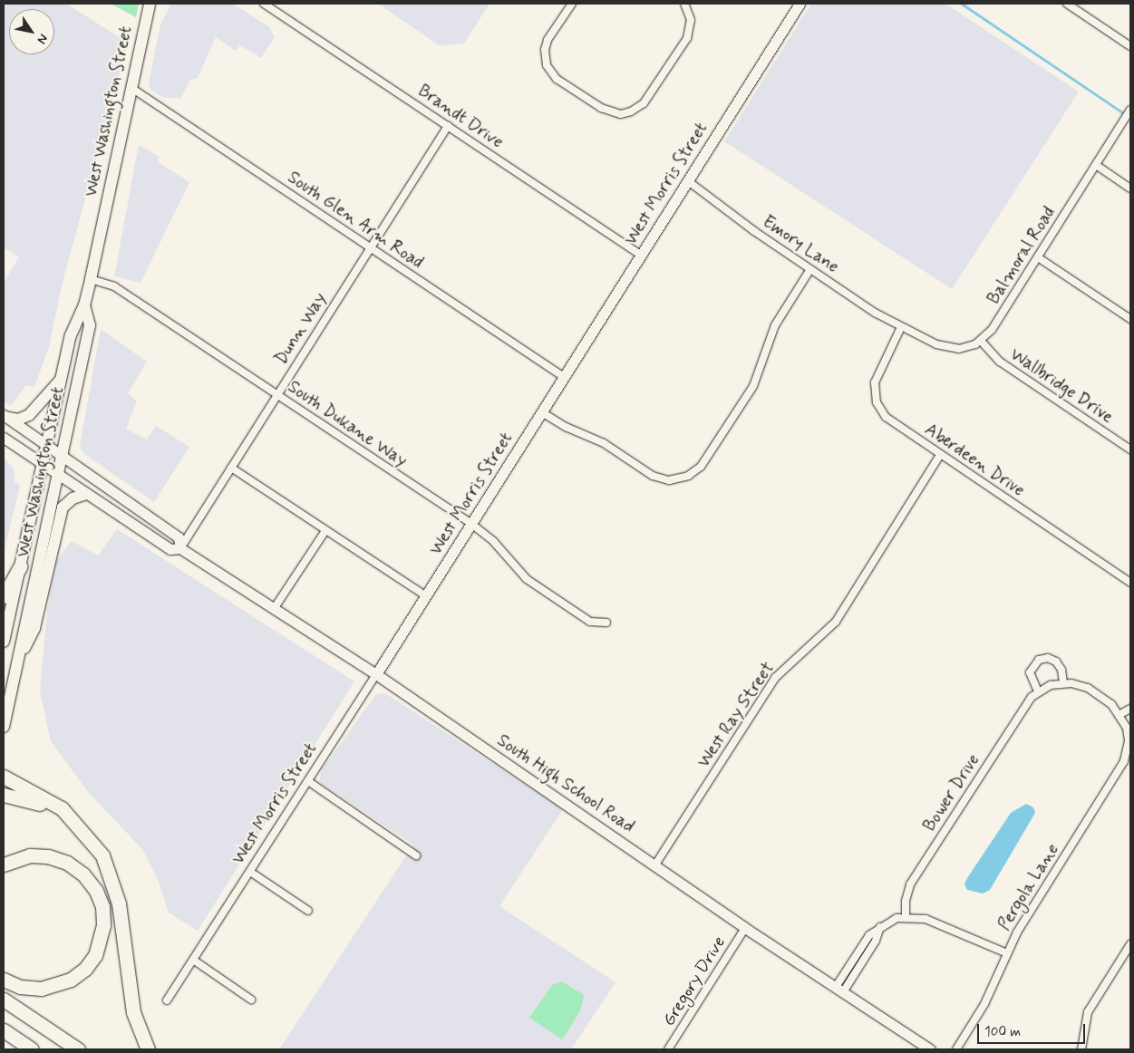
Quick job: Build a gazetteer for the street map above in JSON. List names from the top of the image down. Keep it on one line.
{"streets":{"main road":["West Washington Street"],"street":["Brandt Drive","West Morris Street","South Glen Arm Road","Emory Lane","Balmoral Road","Dunn Way","Wallbridge Drive","South Dukane Way","Aberdeen Drive","West Ray Street","South High School Road","Bower Drive","Pergola Lane","Gregory Drive"]},"crossings":[["West Washington Street","South Glen Arm Road"],["West Washington Street","South Dukane Way"],["West Washington Street","South High School Road"],["Brandt Drive","West Morris Street"],["Brandt Drive","Dunn Way"],["West Morris Street","South Glen Arm Road"],["West Morris Street","Emory Lane"],["West Morris Street","South Dukane Way"],["West Morris Street","South High School Road"],["South Glen Arm Road","Dunn Way"],["Emory Lane","Balmoral Road"],["Emory Lane","Aberdeen Drive"],["Balmoral Road","Wallbridge Drive"],["Balmoral Road","Aberdeen Drive"],["Dunn Way","South Dukane Way"],["Dunn Way","South High School Road"],["Aberdeen Drive","West Ray Street"],["West Ray Street","South High School Road"],["South High School Road","Gregory Drive"],["Bower Drive","Pergola Lane"]],"scale_bar":"100 m","north":"bottom right"}
